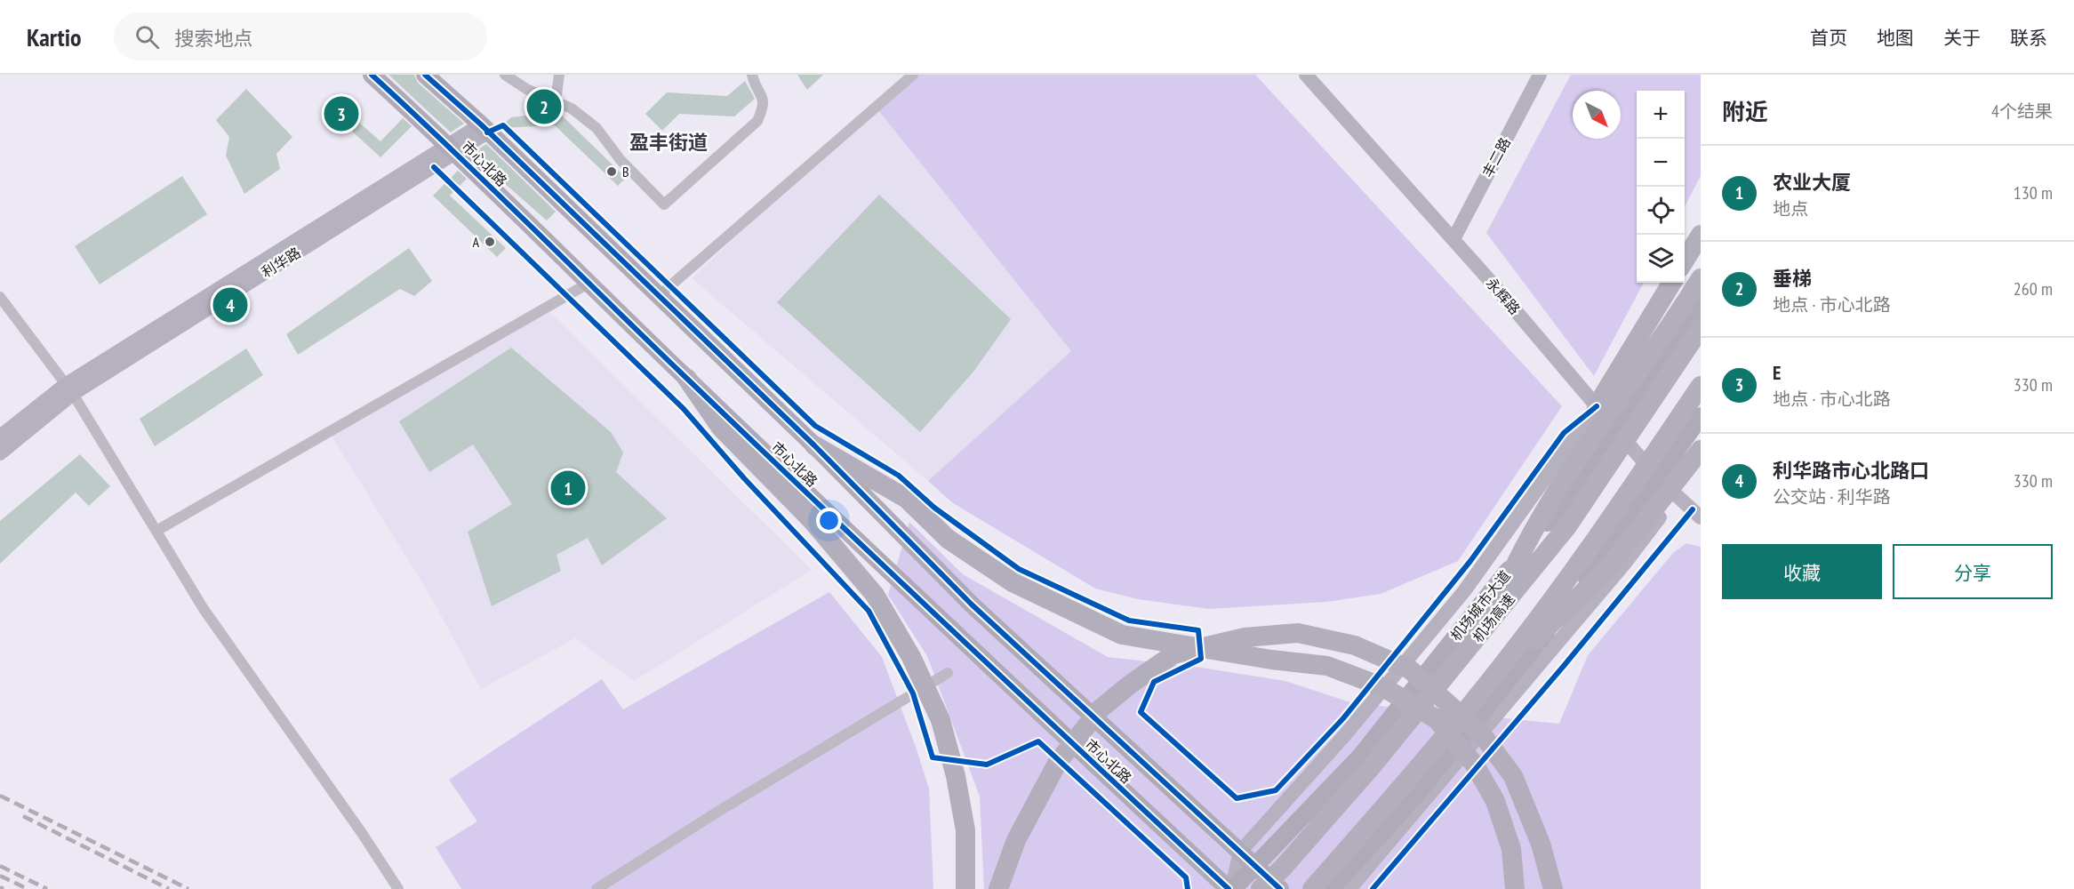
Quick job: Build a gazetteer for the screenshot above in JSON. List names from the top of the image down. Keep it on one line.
{"streets":{"highway":["机场高速"],"main road":["市心北路","机场城市大道"],"street":["丰二路","利华路","永辉路"]},"crossings":[["丰二路","永辉路"],["市心北路","利华路"],["市心北路","机场城市大道"],["永辉路","机场城市大道"]],"districts":["盈丰街道"],"places":["B","A"],"north":"bottom right","page":{"header":"Kartio","search":"搜索地点","nav":["首页","地图","关于","联系"],"heading":["附近","4个结果"],"pins":["2","3","4","1"],"map_buttons":["+","−"],"list":[{"mark":"1","name":"农业大厦","note":"地点","value":"130 m"},{"mark":"2","name":"垂梯","note":"地点 · 市心北路","value":"260 m"},{"mark":"3","name":"E","note":"地点 · 市心北路","value":"330 m"},{"mark":"4","name":"利华路市心北路口","note":"公交站 · 利华路","value":"330 m"}],"buttons":["收藏","分享"]}}
